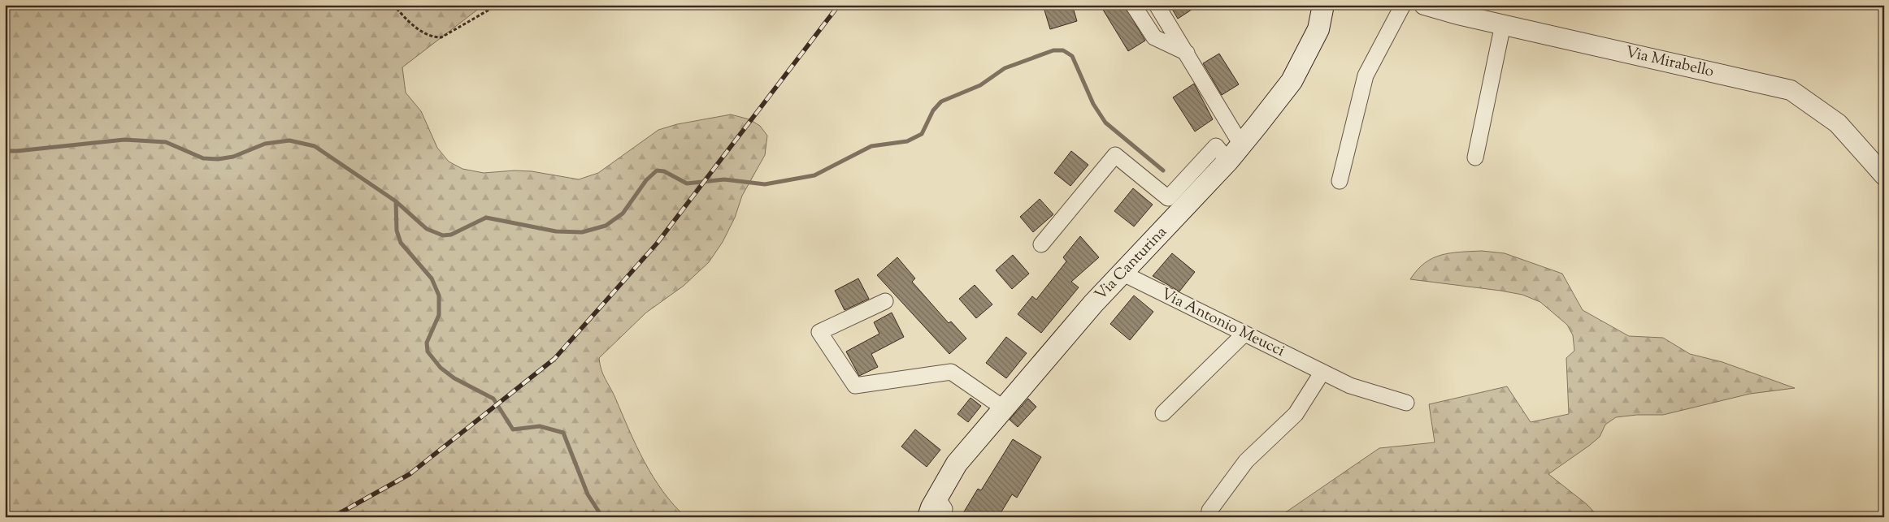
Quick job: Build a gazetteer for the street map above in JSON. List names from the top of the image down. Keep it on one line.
{"streets":{"main road":["Via Canturina"],"street":["Via Mirabello","Via Antonio Meucci"]},"crossings":[["Via Canturina","Via Antonio Meucci"]]}
